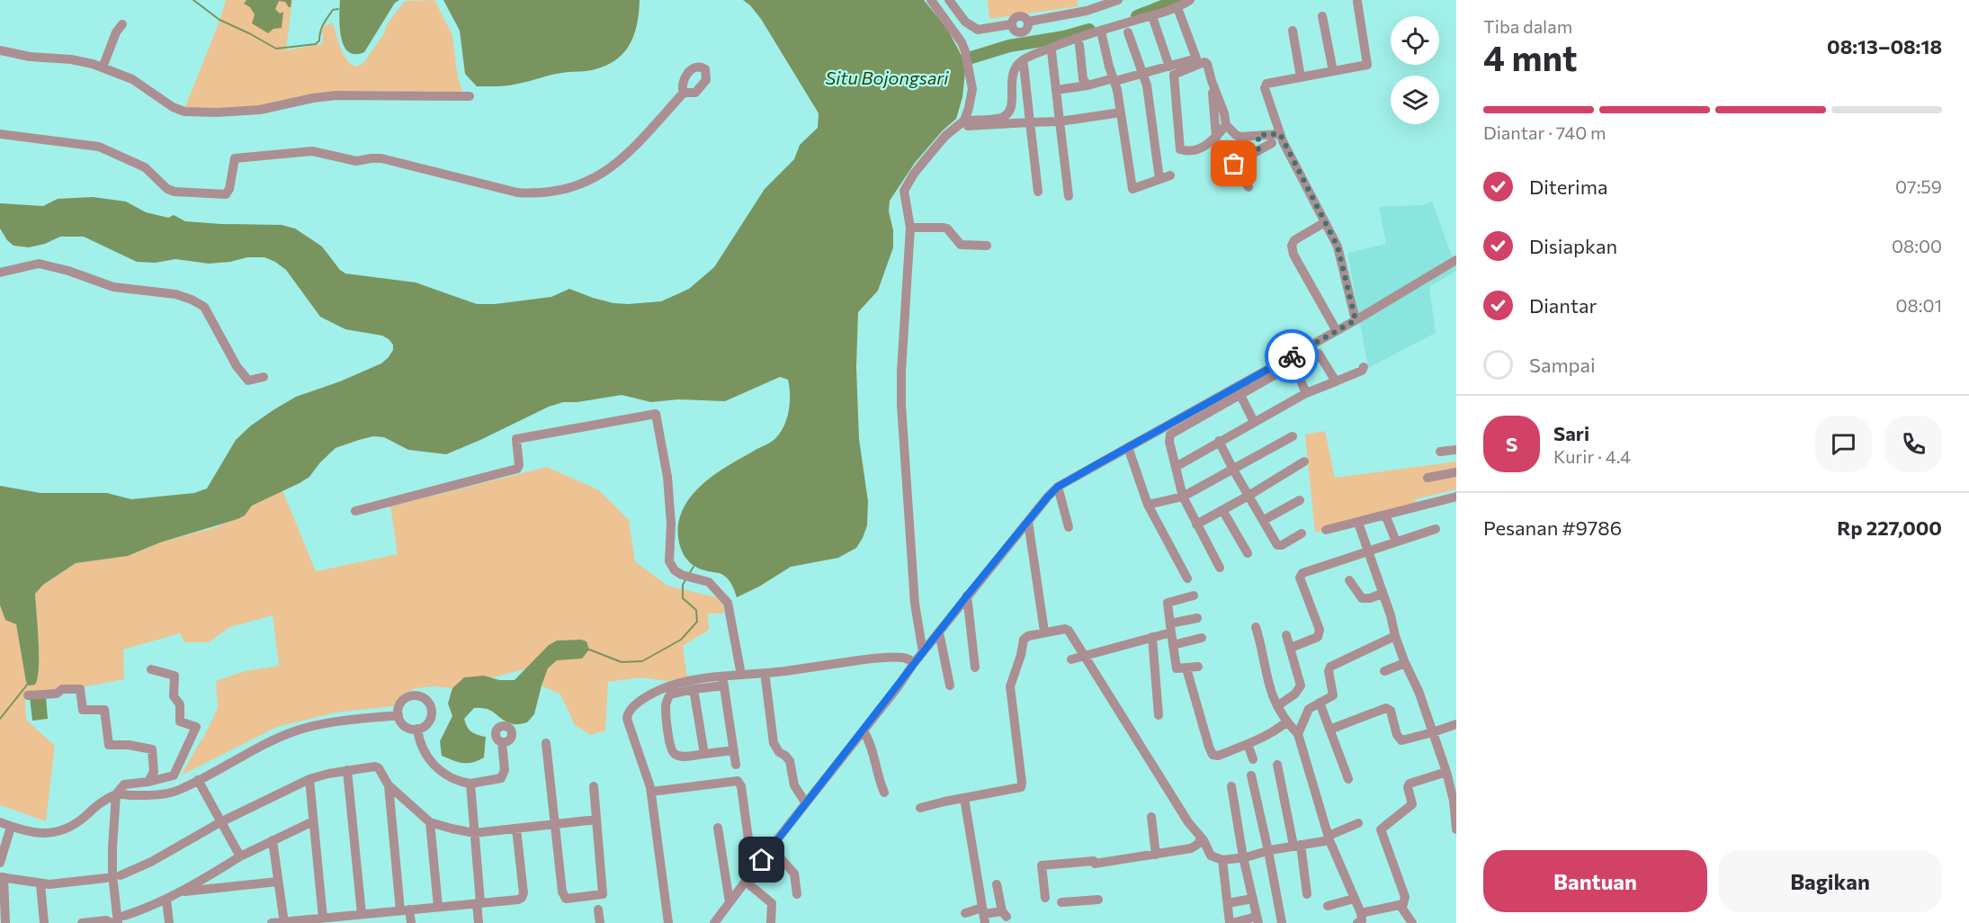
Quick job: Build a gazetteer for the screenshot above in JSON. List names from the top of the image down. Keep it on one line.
{"water":["Situ Bojongsari"],"page":{"heading":["4 mnt","Tiba dalam","08:13–08:18"],"panel":["Sari","Kurir · 4.4","Pesanan #9786","Rp 227,000"],"bar":"Diantar · 740 m","list":[["Diterima","07:59"],["Disiapkan","08:00"],["Diantar","08:01"],"Sampai"],"round":"S","buttons":["Bantuan","Bagikan"]}}
